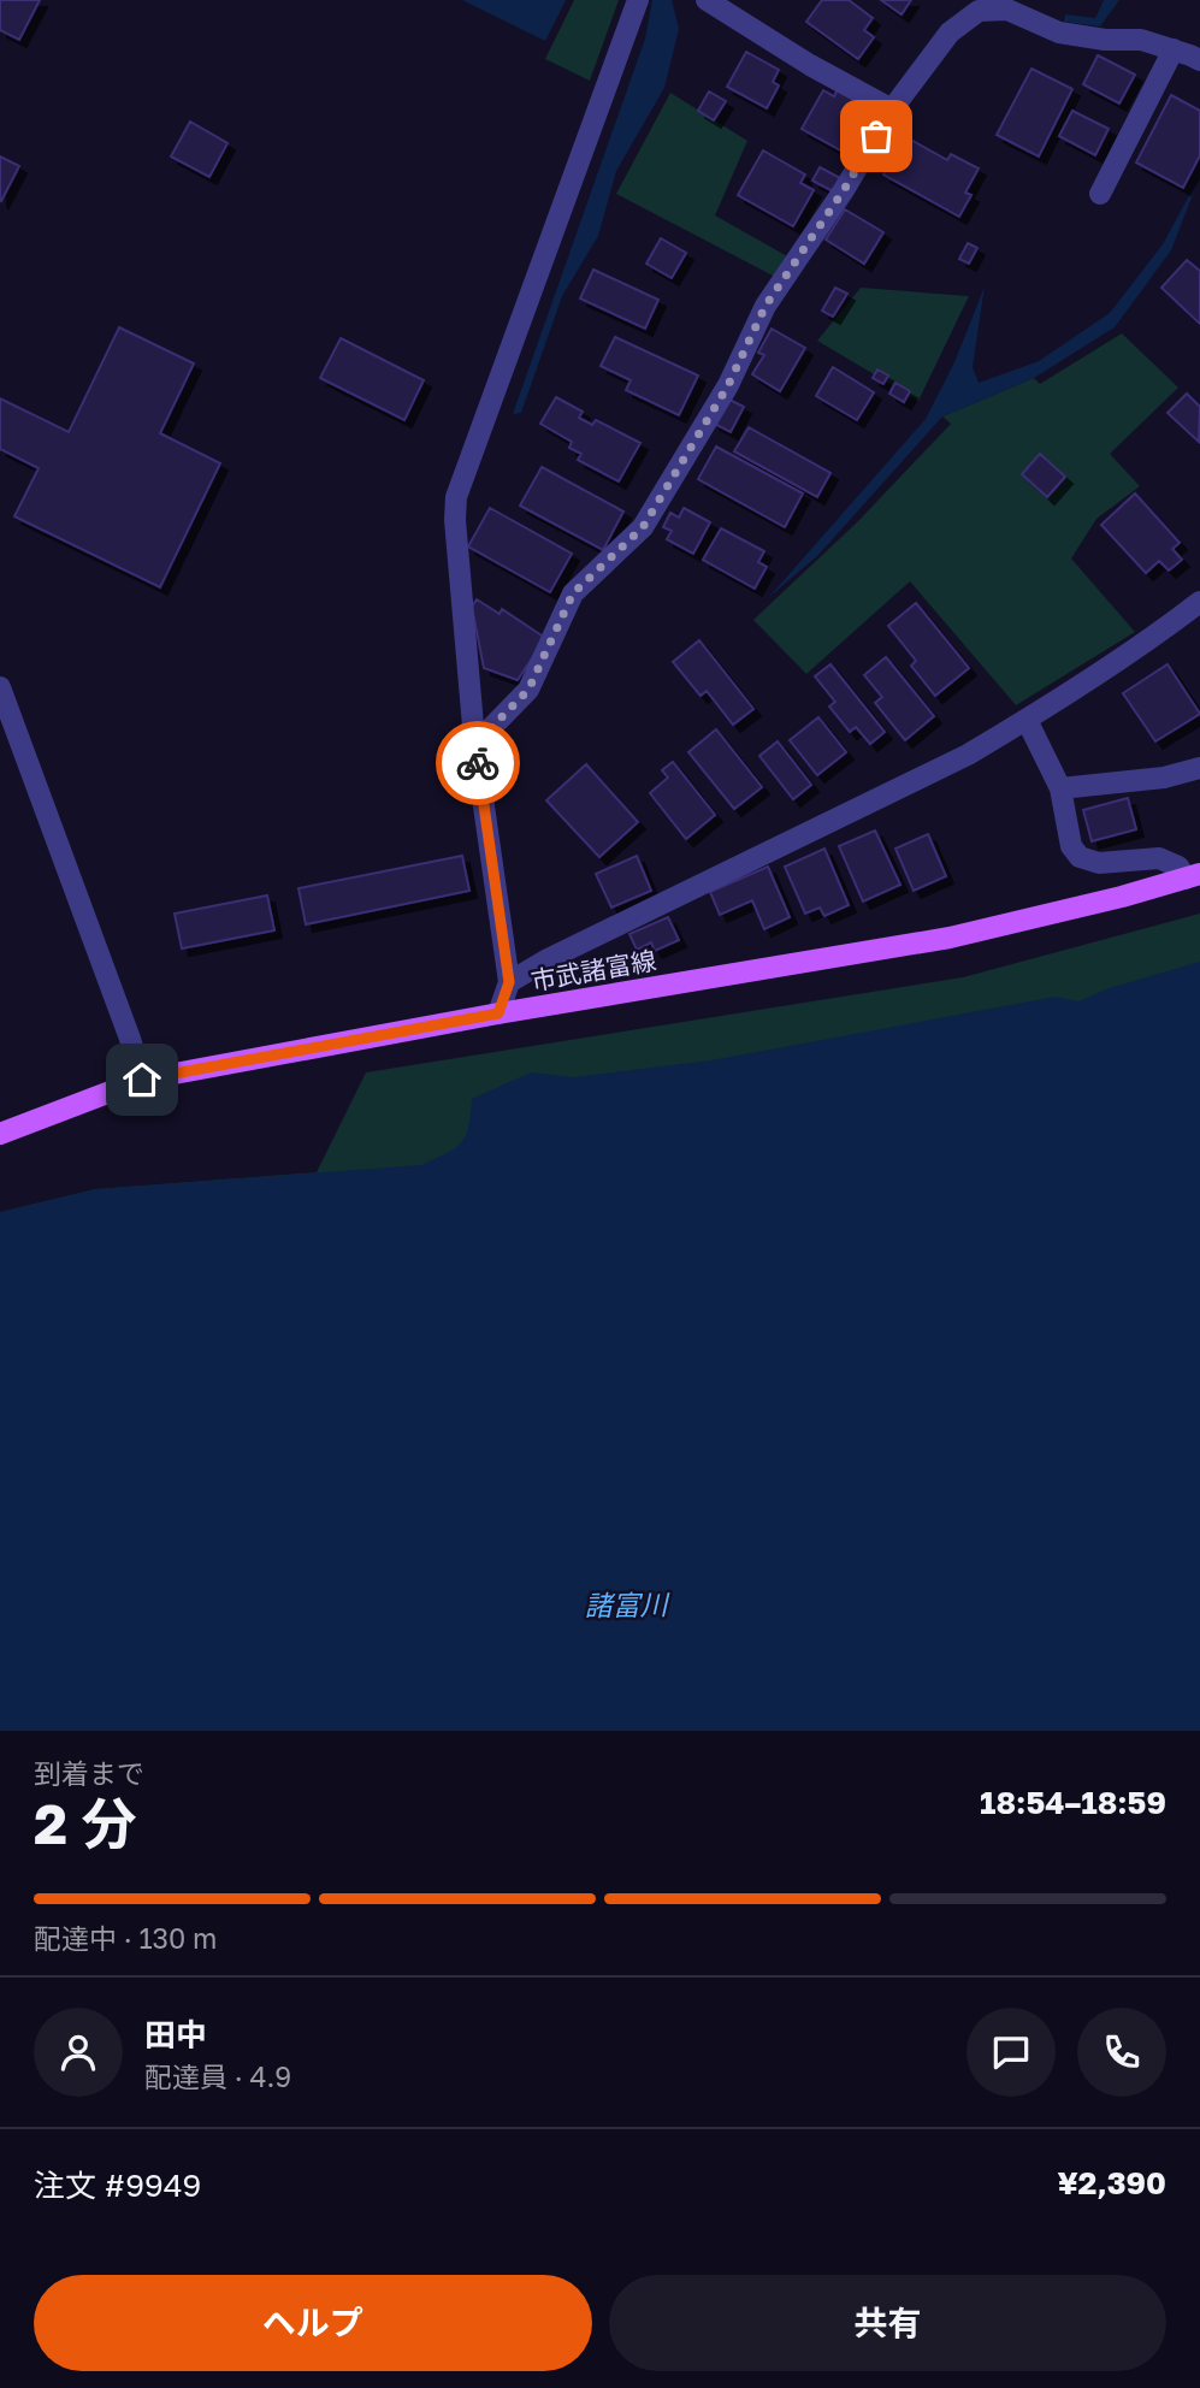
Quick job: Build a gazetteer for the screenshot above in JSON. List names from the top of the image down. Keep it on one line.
{"streets":{"main road":["市武諸富線"]},"water":["諸富川"],"page":{"heading":["2 分","到着まで","18:54–18:59"],"panel":["田中","配達員 · 4.9","注文 #9949","¥2,390"],"bar":"配達中 · 130 m","buttons":["ヘルプ","共有"]}}
